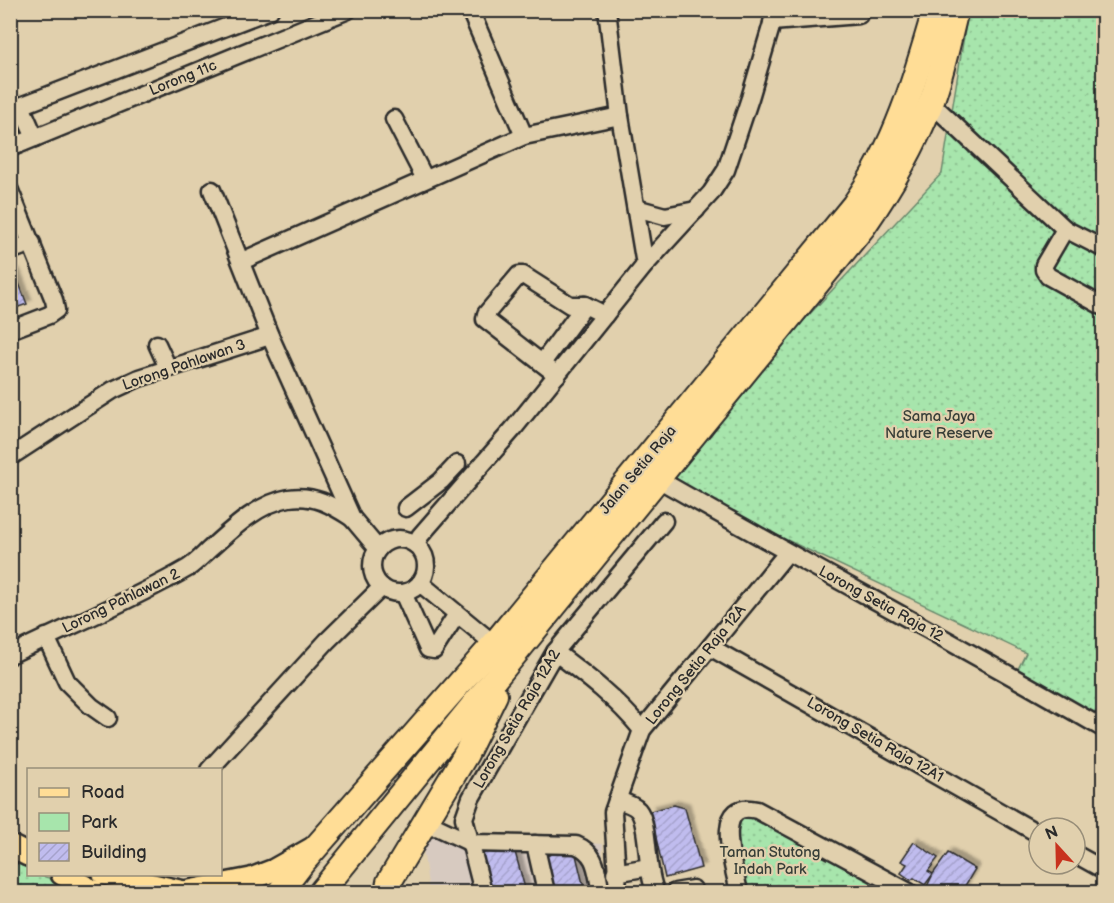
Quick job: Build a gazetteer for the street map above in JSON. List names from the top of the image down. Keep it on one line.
{"streets":{"highway":["Jalan Setia Raja"],"street":["Lorong 11c","Lorong Pahlawan 3","Lorong Pahlawan 2","Lorong Setia Raja 12","Lorong Setia Raja 12A","Lorong Setia Raja 12A2","Lorong Setia Raja 12A1"]},"crossings":[["Jalan Setia Raja","Lorong Setia Raja 12"],["Lorong Setia Raja 12","Lorong Setia Raja 12A"],["Lorong Setia Raja 12A","Lorong Setia Raja 12A1"]],"parks":["Sama Jaya Nature Reserve","Taman Stutong Indah Park"],"legend":["Road","Park","Building"],"north":"top"}
